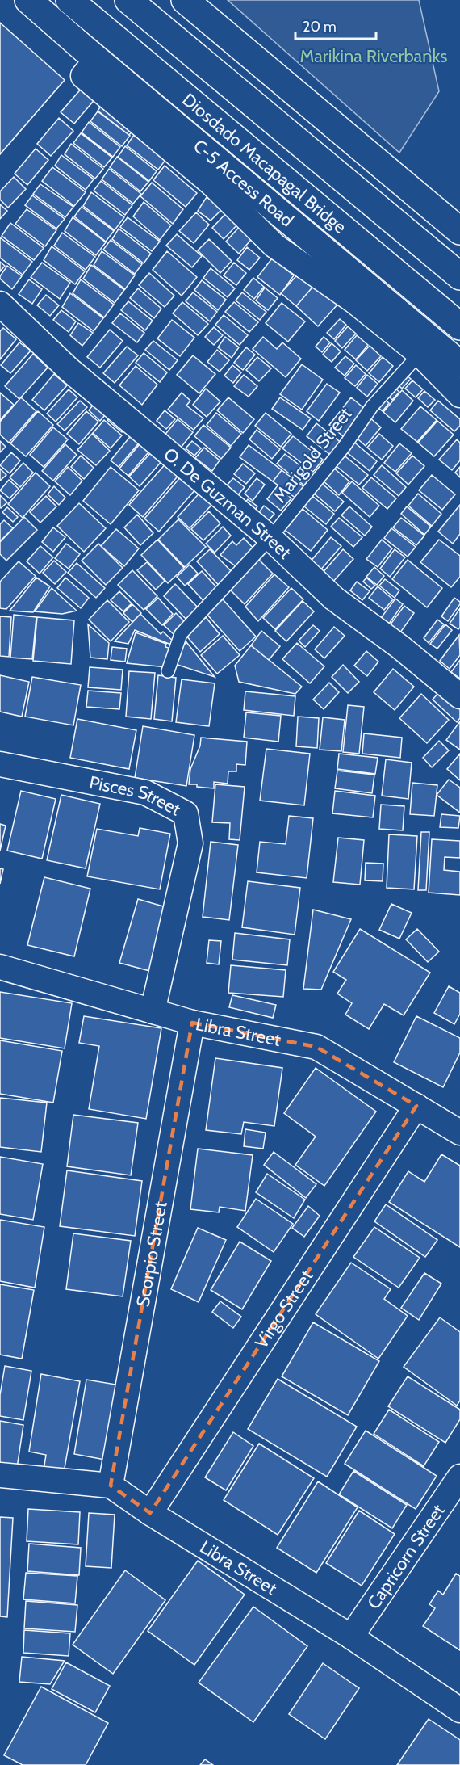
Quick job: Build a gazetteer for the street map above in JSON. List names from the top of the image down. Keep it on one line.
{"streets":{"main road":["Diosdado Macapagal Bridge","C-5 Access Road"],"street":["O. De Guzman Street","Pisces Street","Libra Street","Scorpio Street","Virgo Street","Capricorn Street"],"lane":["Marigold Street"]},"crossings":[["Marigold Street","O. De Guzman Street"],["Pisces Street","Libra Street"],["Libra Street","Scorpio Street"],["Libra Street","Virgo Street"],["Libra Street","Capricorn Street"]],"parks":["Marikina Riverbanks"],"scale_bar":"20 m"}
